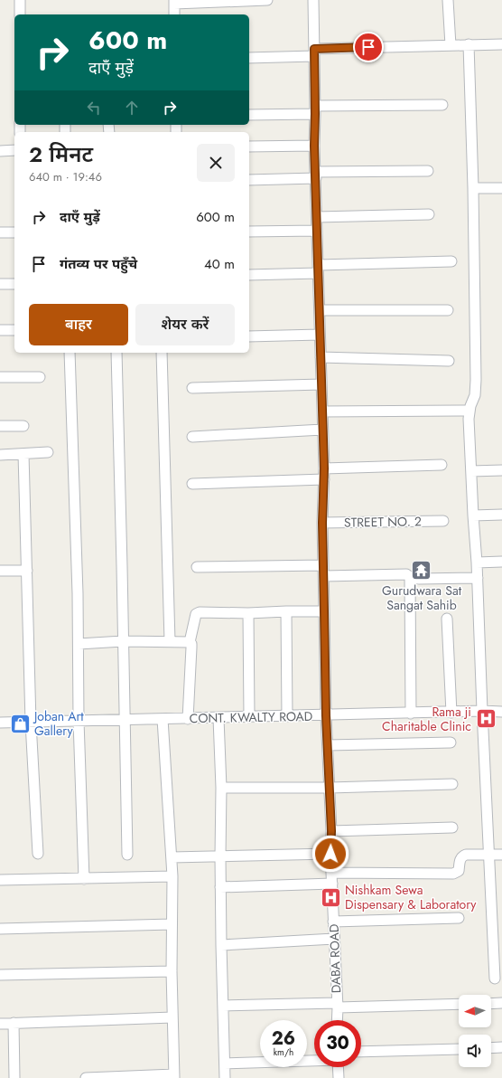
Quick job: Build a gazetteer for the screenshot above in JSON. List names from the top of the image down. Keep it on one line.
{"streets":{"street":["STREET NO. 2","CONT. KWALTY ROAD","DABA ROAD"]},"crossings":[["STREET NO. 2","DABA ROAD"],["CONT. KWALTY ROAD","DABA ROAD"]],"places":{"temple":["Gurudwara Sat Sangat Sahib"],"hospital":["Rama ji Charitable Clinic","Nishkam Sewa Dispensary & Laboratory"],"shop":["Joban Art Gallery"]},"north":"left","page":{"turn":["600 m","दाएँ मुड़ें"],"heading":["2 मिनट","640 m · 19:46"],"list":[{"name":"दाएँ मुड़ें","value":"600 m"},{"name":"गंतव्य पर पहुँचे","value":"40 m"}],"buttons":["बाहर","शेयर करें"],"speed":"26 km/h","limit":"30"}}
